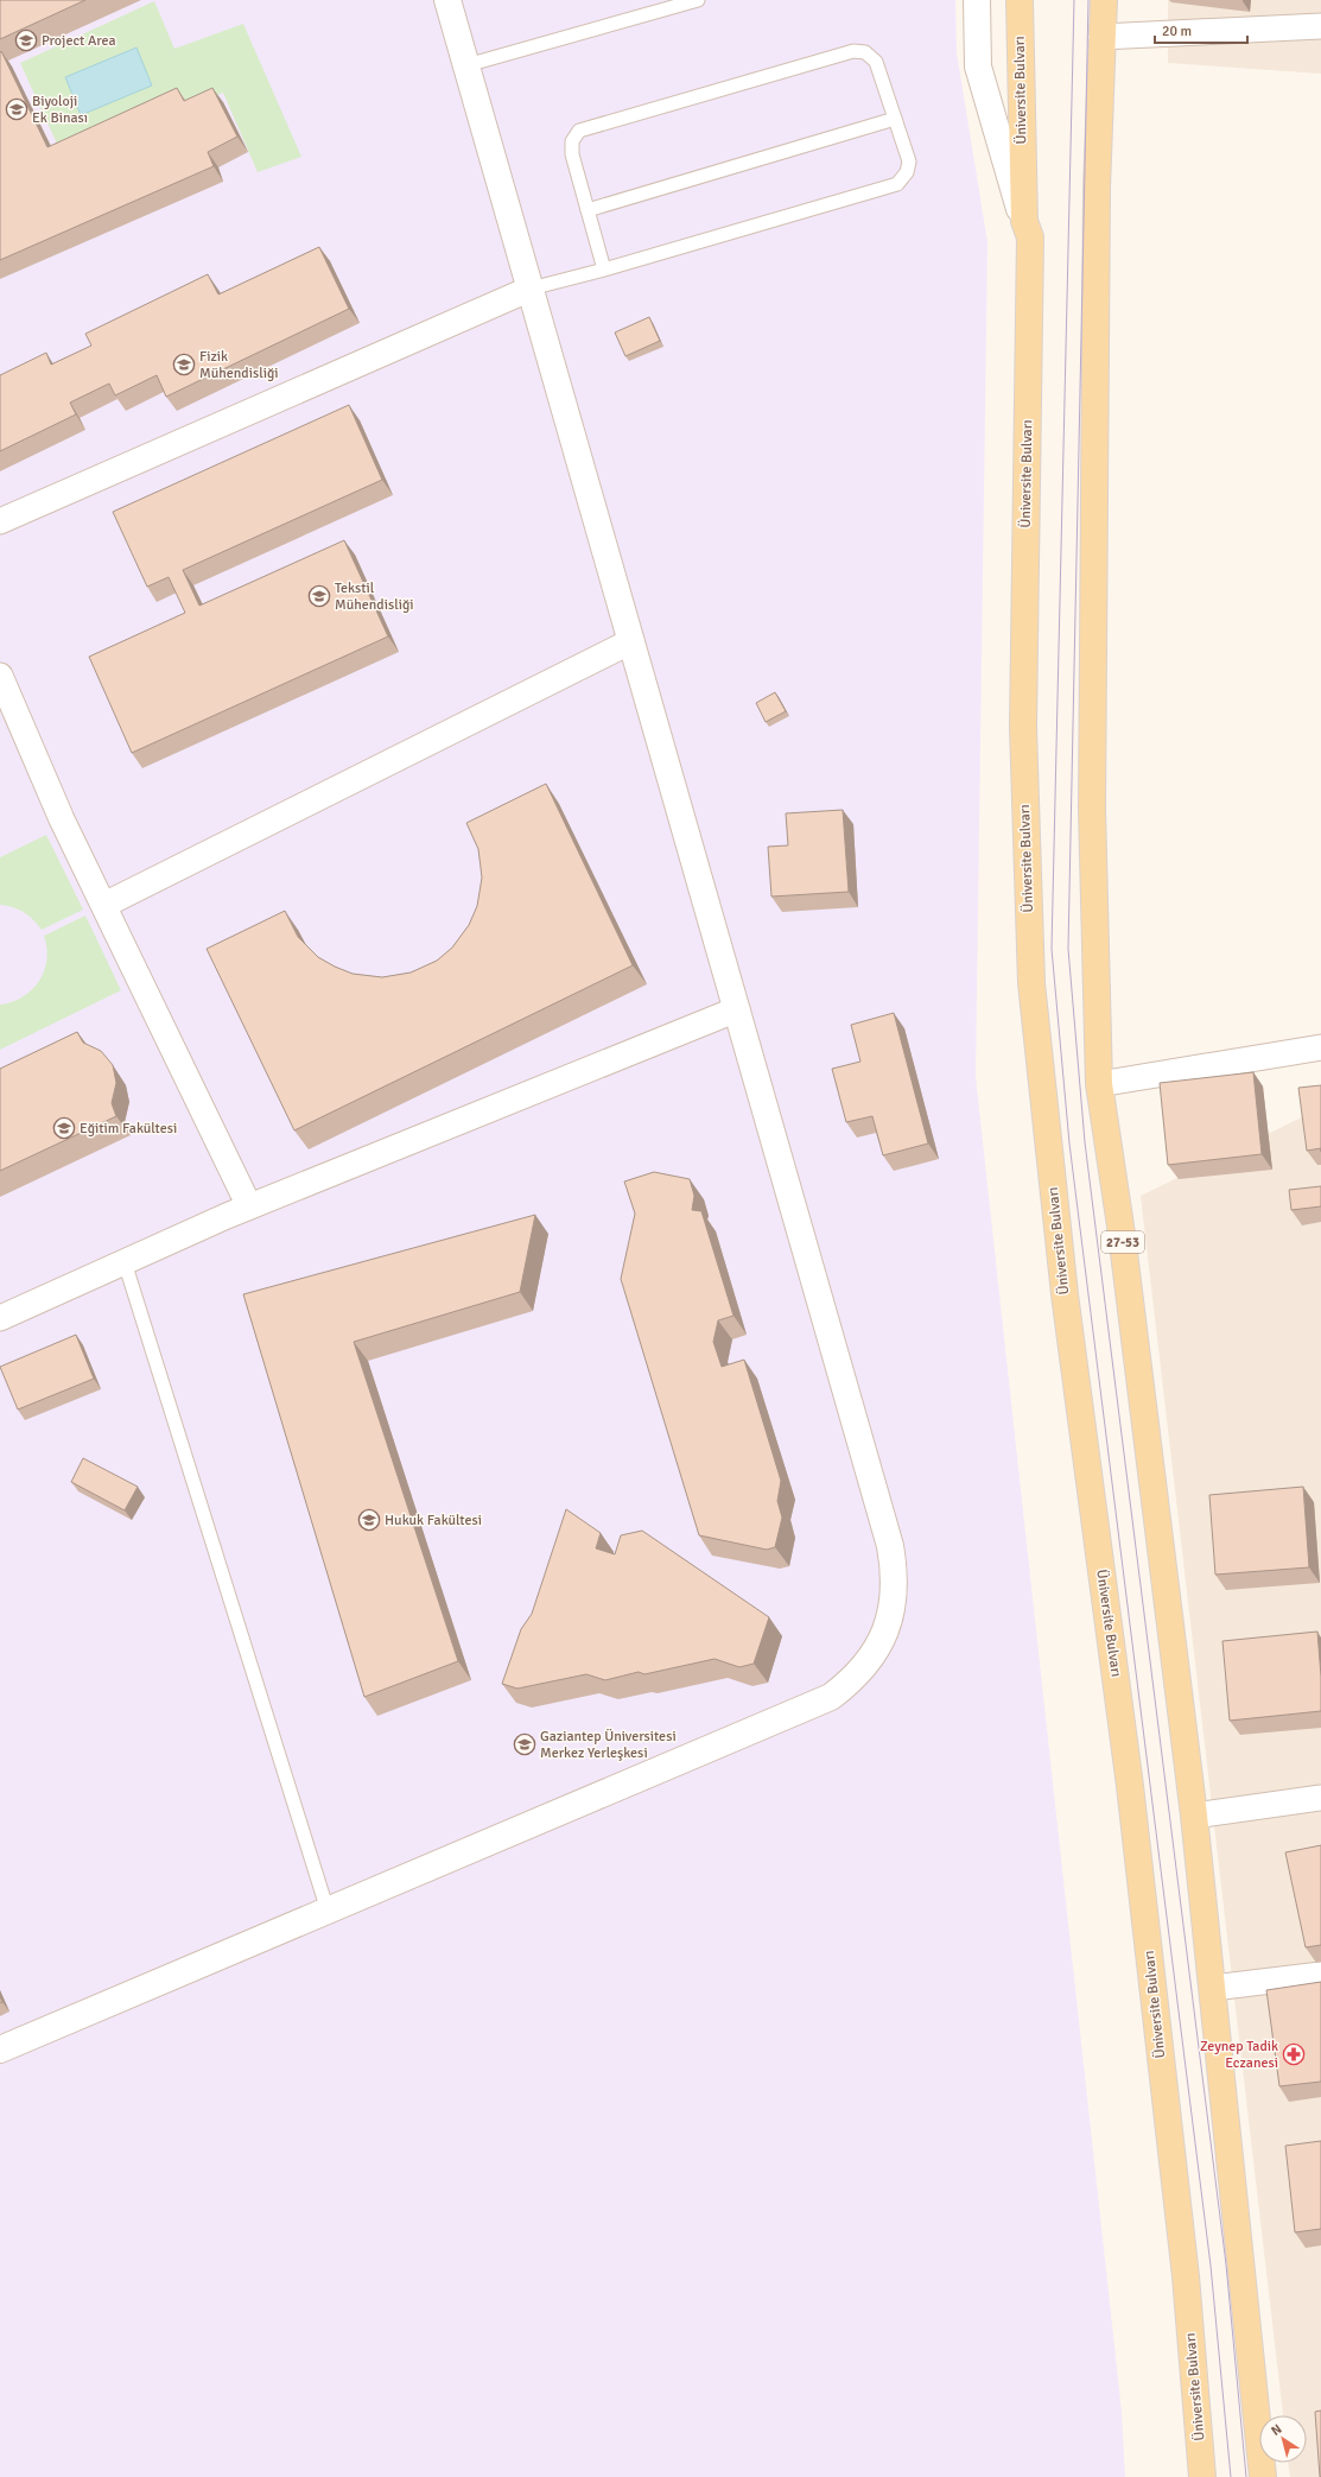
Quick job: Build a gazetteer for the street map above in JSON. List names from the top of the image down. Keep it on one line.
{"streets":{"main road":["Üniversite Bulvarı","27-53"]},"places":{"school or university":["Project Area","Biyoloji Ek Binası","Fizik Mühendisliği","Tekstil Mühendisliği","Eğitim Fakültesi","Hukuk Fakültesi","Gaziantep Üniversitesi Merkez Yerleşkesi"],"pharmacy":["Zeynep Tadik Eczanesi"]},"scale_bar":"20 m","north":"top left"}
